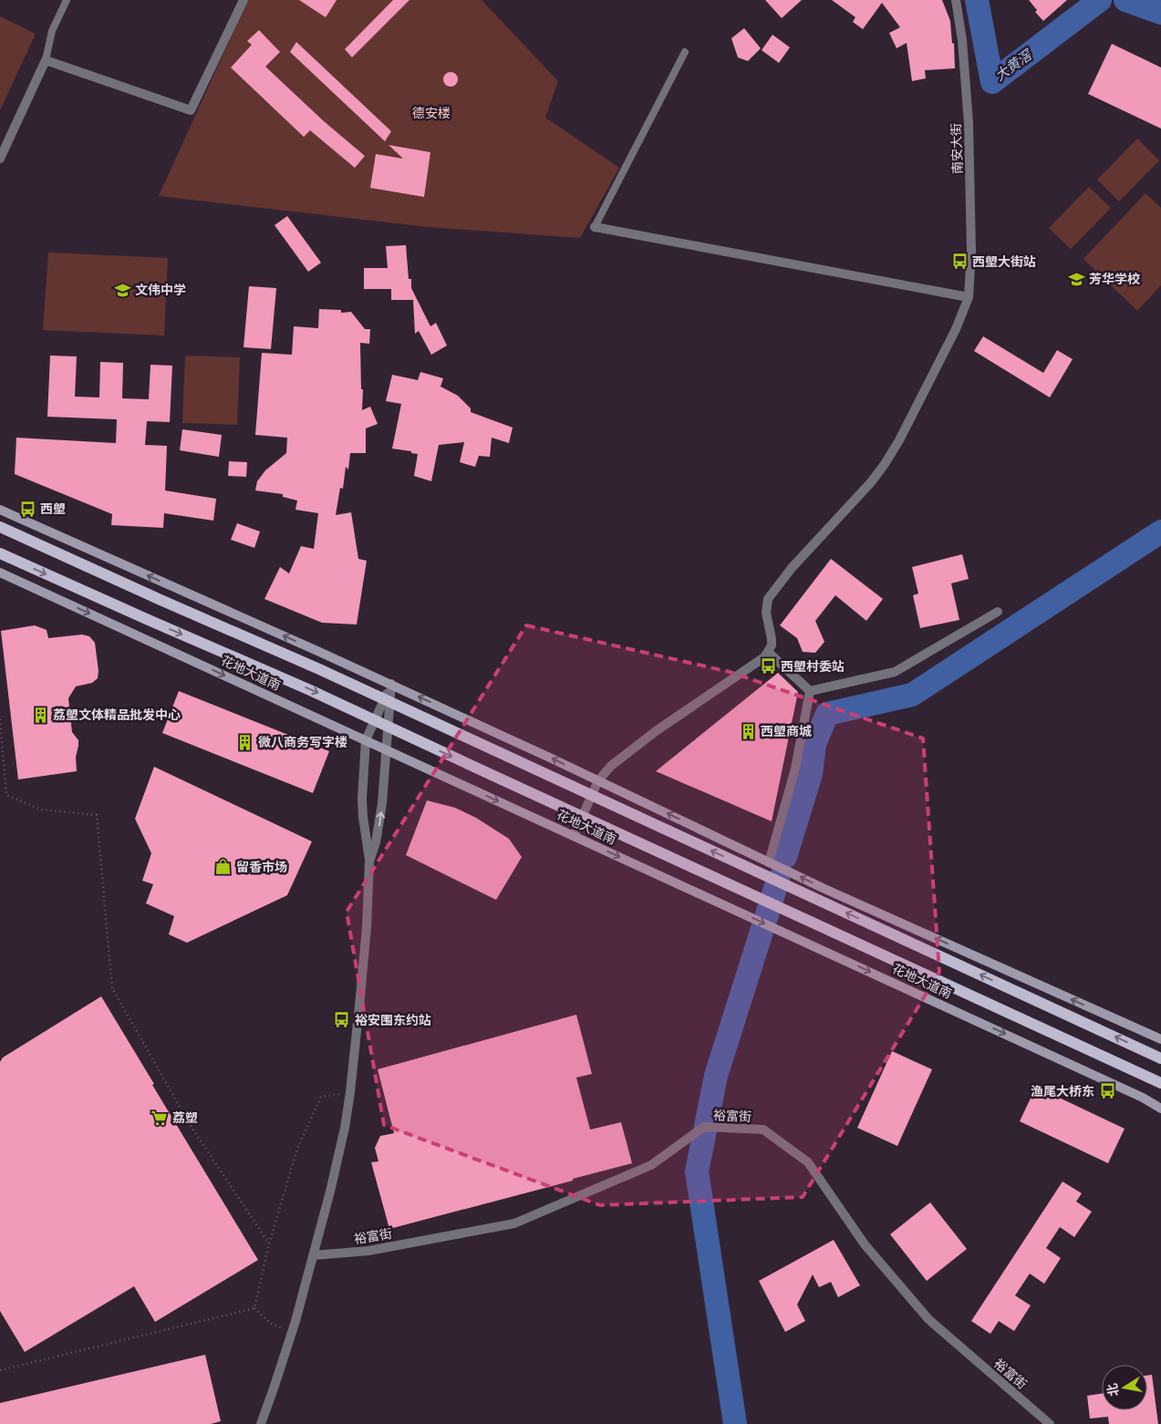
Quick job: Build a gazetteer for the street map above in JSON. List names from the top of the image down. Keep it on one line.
{"streets":{"main road":["花地大道南"],"street":["南安大街","裕富街"]},"water":["大黄滘"],"parks":["德安楼"],"places":{"bus stop":["西塱大街站","西塱","西塱村委站","裕安围东约站","渔尾大桥东"],"school or university":["芳华学校","文伟中学"],"building":["荔塱文体精品批发中心","西塱商城","微八商务写字楼"],"shop":["留香市场"],"supermarket":["荔塑"]},"north":"left"}
